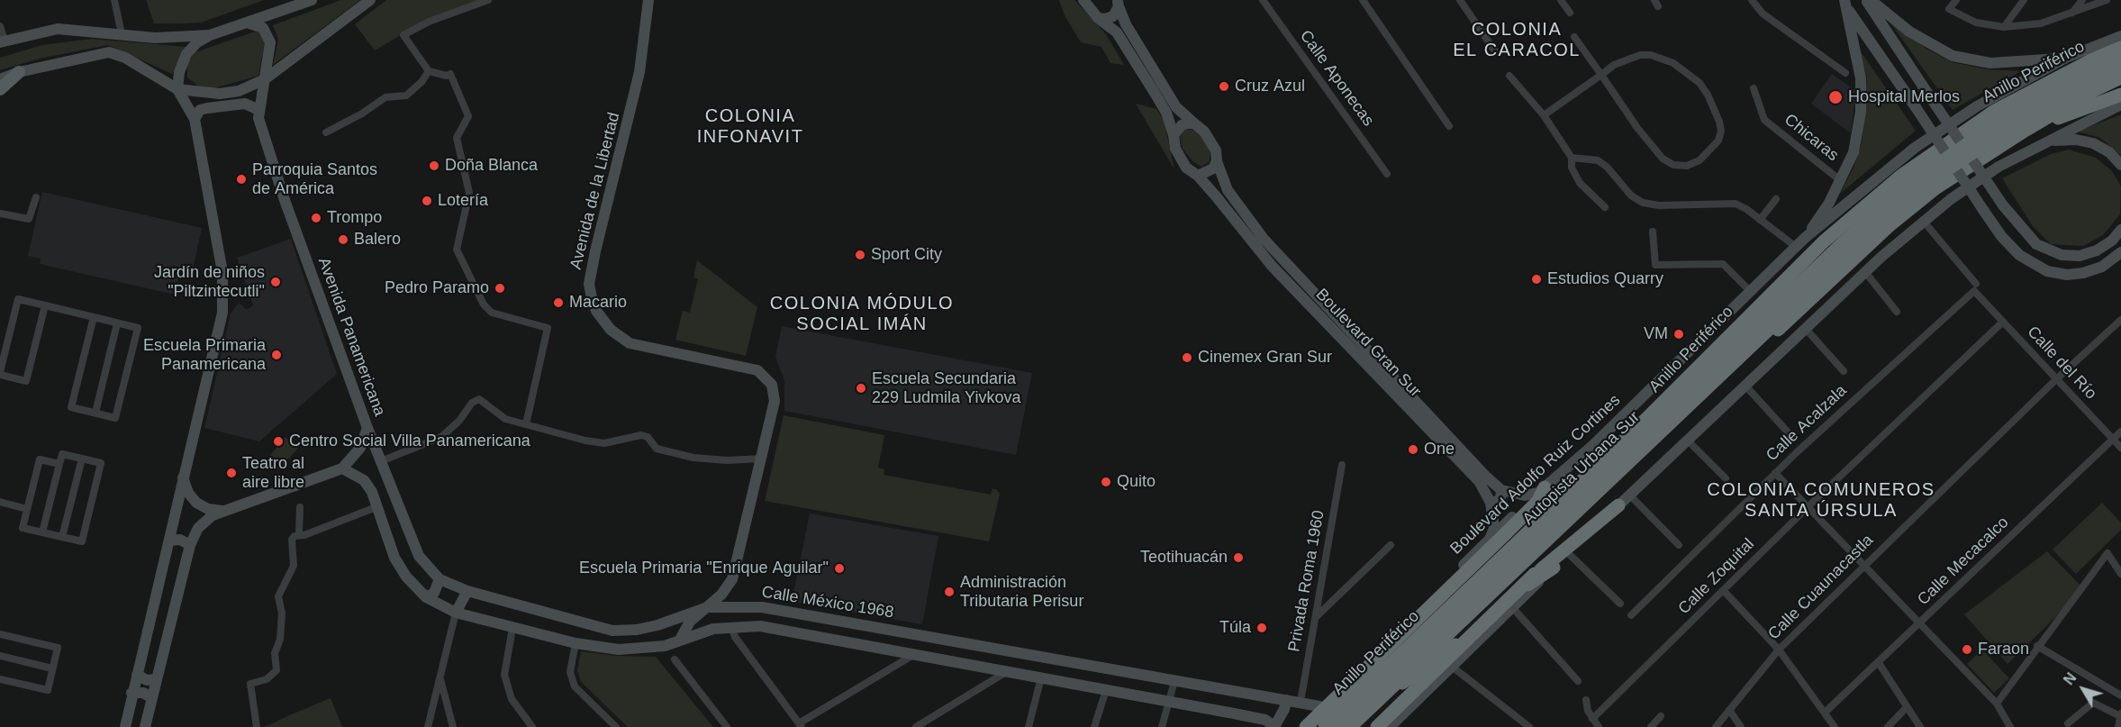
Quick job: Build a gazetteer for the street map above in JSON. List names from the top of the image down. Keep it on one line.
{"streets":{"highway":["Anillo Periférico","Autopista Urbana Sur"],"street":["Calle Aponecas","Chicaras","Avenida de la Libertad","Avenida Panamericana","Boulevard Gran Sur","Calle del Río","Calle Acalzala","Boulevard Adolfo Ruiz Cortines","Calle Mecacalco","Calle Zoquital","Privada Roma 1960","Calle Cuaunacastla","Calle México 1968"]},"crossings":[["Avenida de la Libertad","Calle México 1968"],["Avenida Panamericana","Calle México 1968"],["Boulevard Gran Sur","Boulevard Adolfo Ruiz Cortines"],["Calle del Río","Calle Acalzala"],["Calle del Río","Calle Mecacalco"],["Calle del Río","Calle Zoquital"],["Calle del Río","Calle Cuaunacastla"],["Boulevard Adolfo Ruiz Cortines","Calle México 1968"],["Privada Roma 1960","Calle México 1968"]],"districts":["COLONIA EL CARACOL","COLONIA INFONAVIT","COLONIA MÓDULO SOCIAL IMÁN","COLONIA COMUNEROS SANTA ÚRSULA"],"places":["Cruz Azul","Hospital Merlos","Doña Blanca","Parroquia Santos de América","Lotería","Trompo","Balero","Sport City","Estudios Quarry","Jardín de niños \"Piltzintecutli\"","Pedro Paramo","Macario","VM","Escuela Primaria Panamericana","Cinemex Gran Sur","Escuela Secundaria 229 Ludmila Yivkova","Centro Social Villa Panamericana","One","Teatro al aire libre","Quito","Teotihuacán","Escuela Primaria \"Enrique Aguilar\"","Administración Tributaria Perisur","Túla","Faraon"],"north":"top left"}
